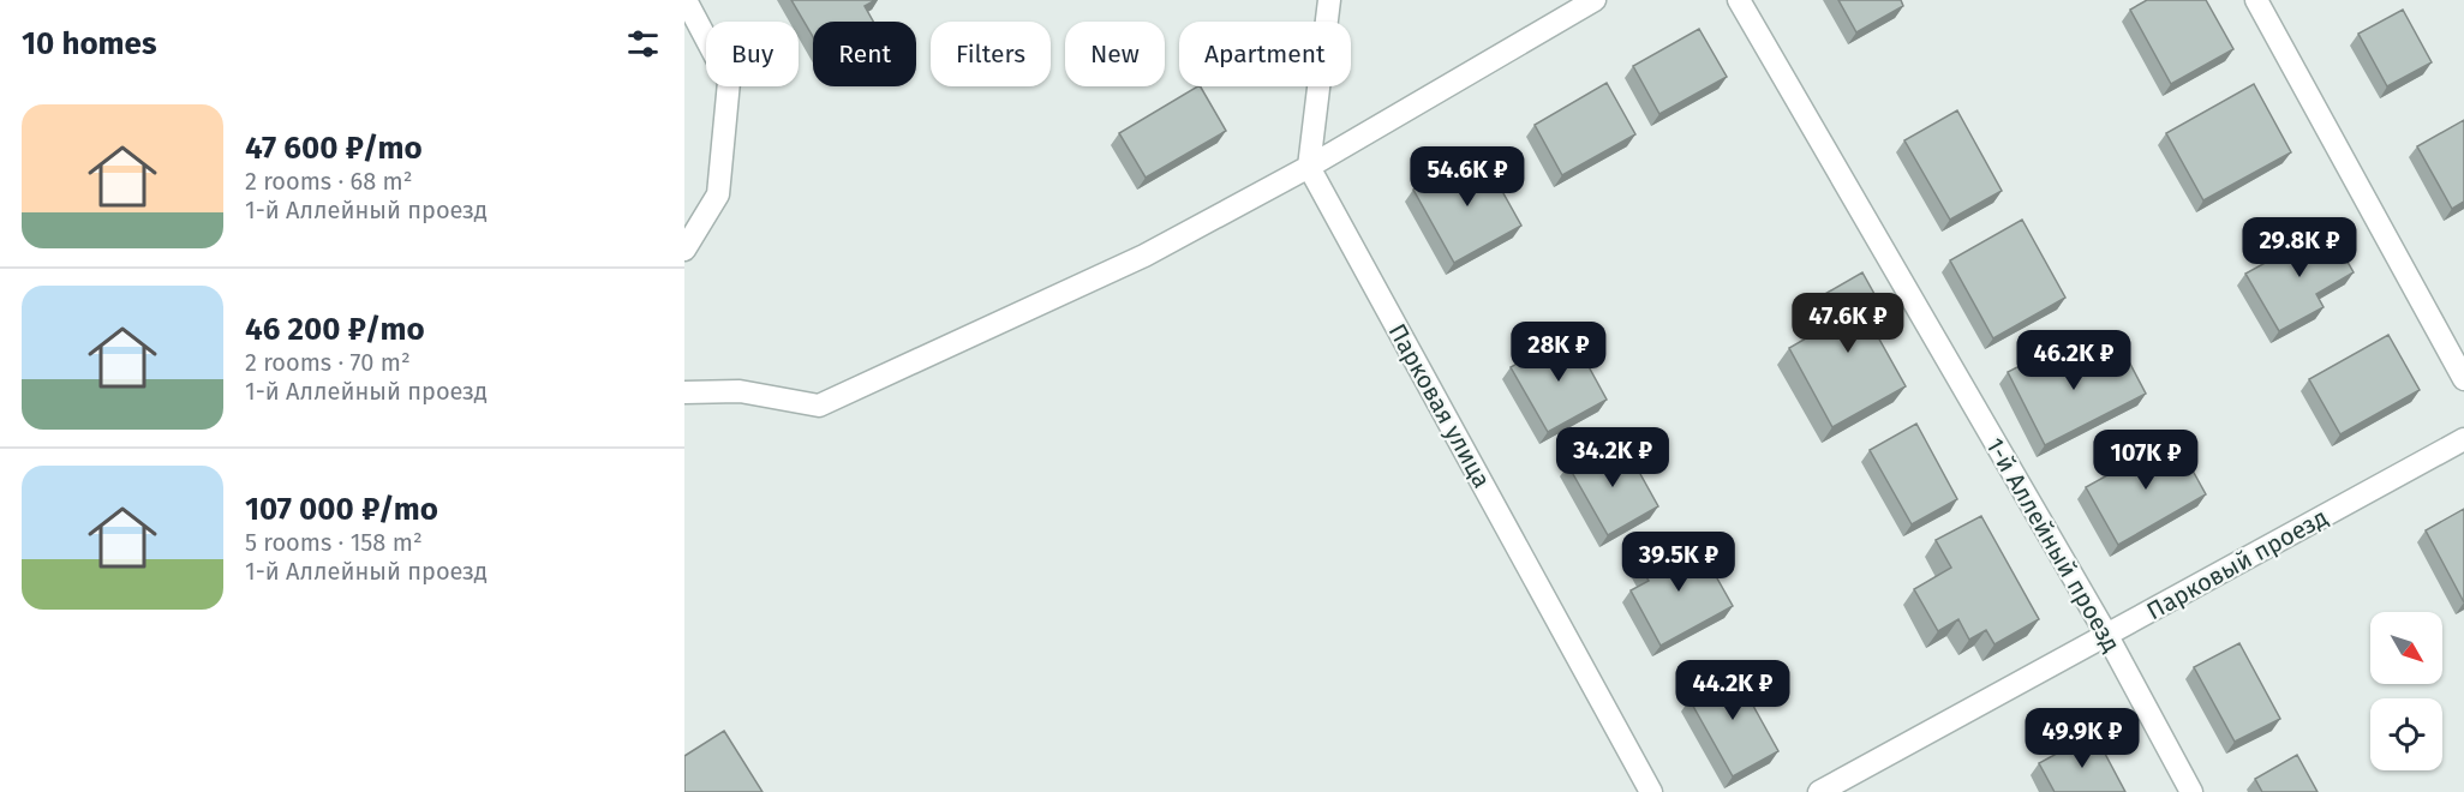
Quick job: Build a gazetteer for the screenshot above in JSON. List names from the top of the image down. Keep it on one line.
{"streets":{"street":["Парковая улица","1-й Аллейный проезд","Парковый проезд"]},"crossings":[["1-й Аллейный проезд","Парковый проезд"]],"north":"bottom right","page":{"heading":"10 homes","chip":["Buy","Rent","Filters","New","Apartment"],"list":[{"name":"47 600 ₽/mo","note":"2 rooms · 68 m² · 1-й Аллейный проезд"},{"name":"46 200 ₽/mo","note":"2 rooms · 70 m² · 1-й Аллейный проезд"},{"name":"107 000 ₽/mo","note":"5 rooms · 158 m² · 1-й Аллейный проезд"}],"price":["54.6K ₽","29.8K ₽","47.6K ₽","28K ₽","46.2K ₽","34.2K ₽","107K ₽","39.5K ₽","44.2K ₽","49.9K ₽"]}}
